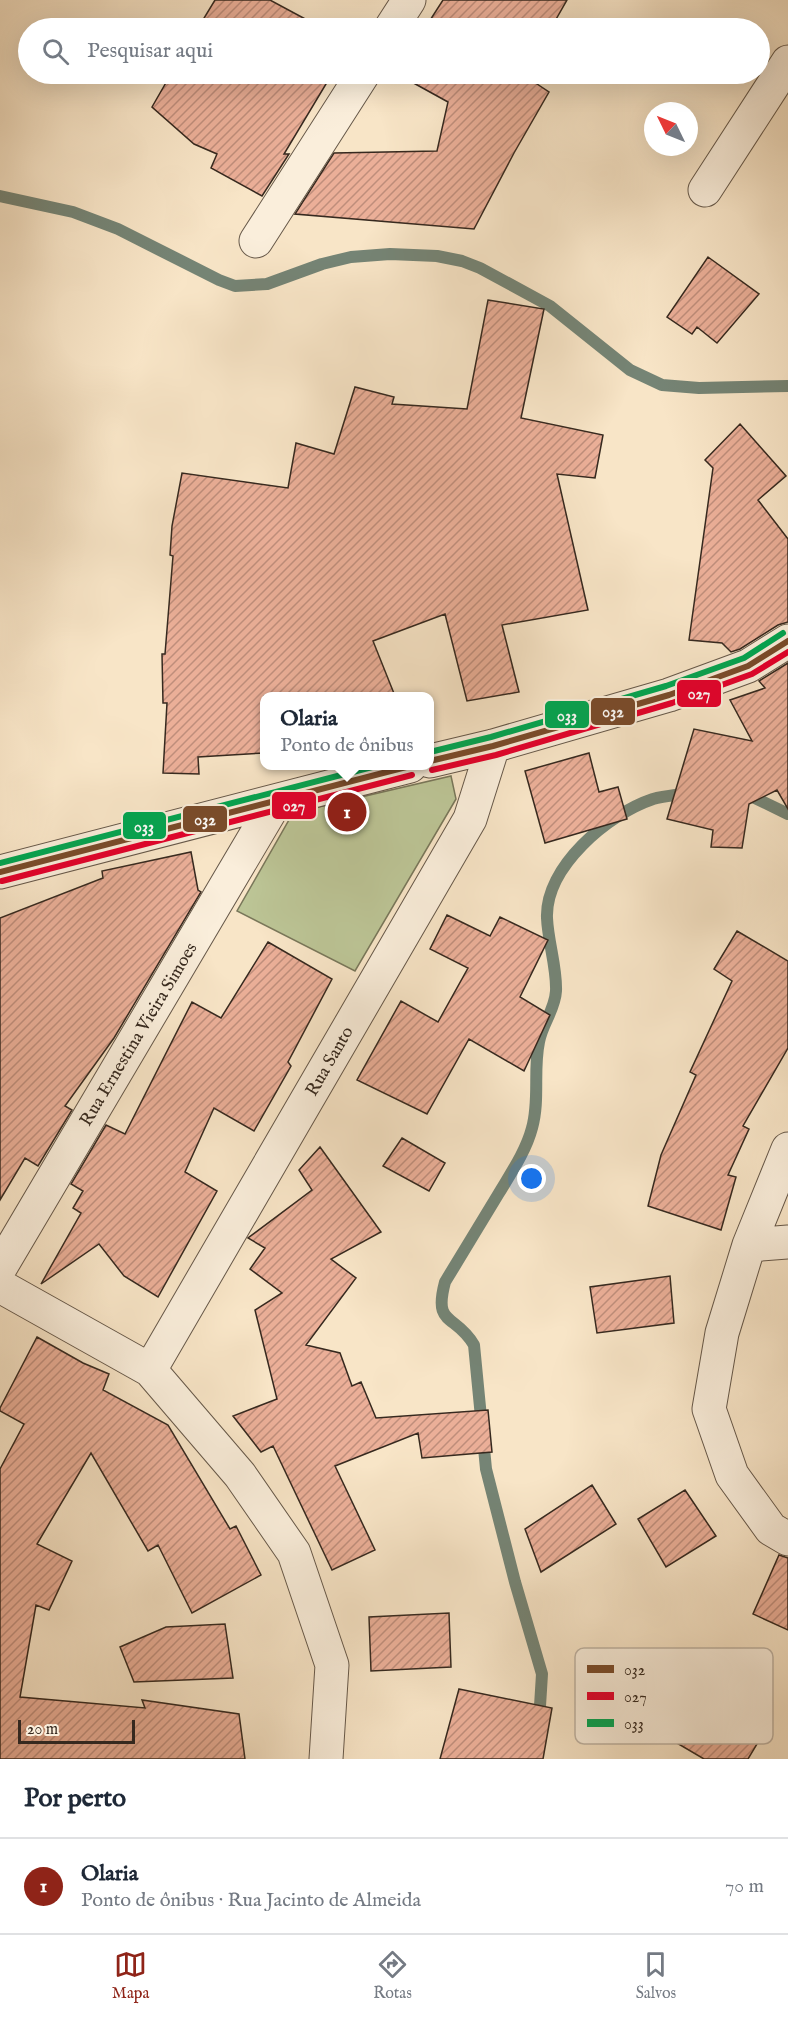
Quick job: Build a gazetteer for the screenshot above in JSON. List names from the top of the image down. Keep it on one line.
{"streets":{"street":["Rua Ernestina Vieira Simoes","Rua Santo"]},"lines":["transit line 033","transit line 032","transit line 027"],"legend":["032","027","033"],"scale_bar":"20 m","north":"top left","page":{"search":"Pesquisar aqui","popup":["Olaria","Ponto de ônibus"],"pins":"1","scale":"20 m","heading":"Por perto","list":[{"mark":"1","name":"Olaria","note":"Ponto de ônibus · Rua Jacinto de Almeida","value":"70 m"}],"nav":["Mapa","Rotas","Salvos"]}}
